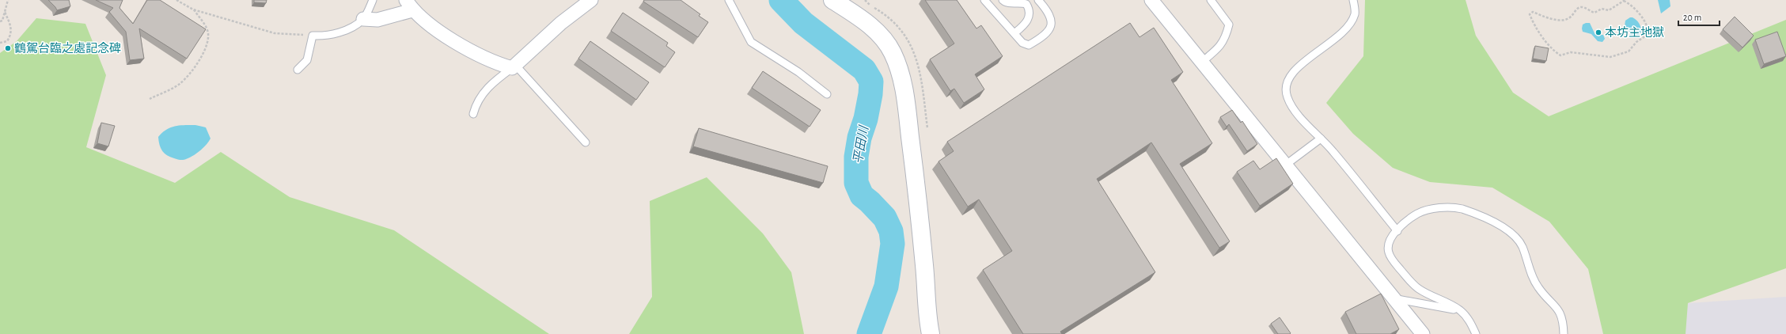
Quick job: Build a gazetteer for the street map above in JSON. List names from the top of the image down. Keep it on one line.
{"water":["平田川"],"places":["本坊主地獄","鶴駕台臨之處記念碑"],"scale_bar":"20 m"}
